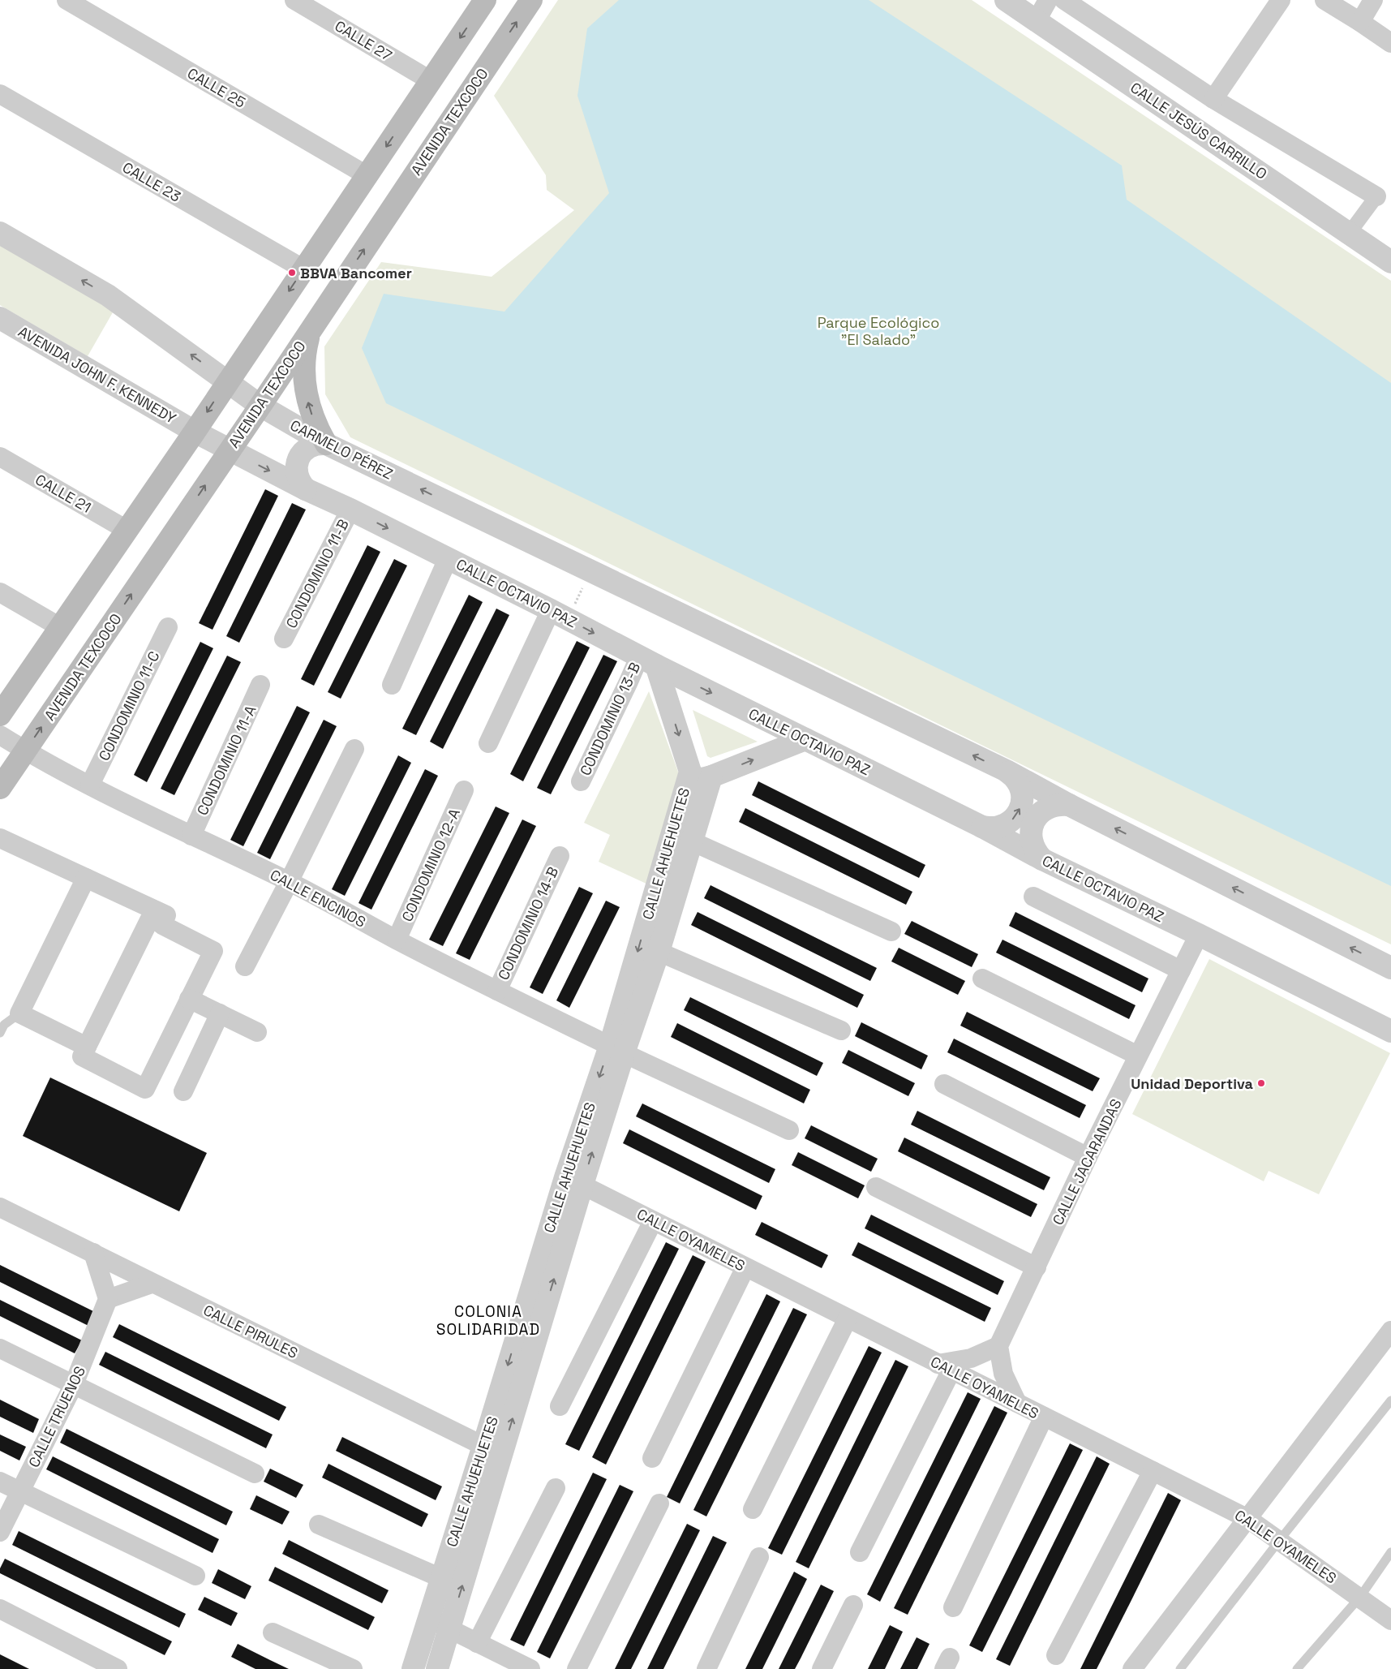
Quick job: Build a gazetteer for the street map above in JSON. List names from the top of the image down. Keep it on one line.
{"streets":{"main road":["AVENIDA TEXCOCO"],"street":["CALLE 27","CALLE 25","CALLE JESÚS CARRILLO","CALLE 23","AVENIDA JOHN F. KENNEDY","CARMELO PÉREZ","CALLE 21","CONDOMINIO 11-B","CALLE OCTAVIO PAZ","CONDOMINIO 11-C","CONDOMINIO 13-B","CONDOMINIO 11-A","CALLE AHUEHUETES","CONDOMINIO 12-A","CALLE ENCINOS","CONDOMINIO 14-B","CALLE JACARANDAS","CALLE OYAMELES","CALLE PIRULES","CALLE TRUENOS"]},"crossings":[["AVENIDA TEXCOCO","CARMELO PÉREZ"],["AVENIDA TEXCOCO","CALLE OCTAVIO PAZ"],["AVENIDA TEXCOCO","CALLE ENCINOS"],["CONDOMINIO 11-B","CALLE OCTAVIO PAZ"],["CALLE OCTAVIO PAZ","CONDOMINIO 13-B"],["CALLE OCTAVIO PAZ","CALLE AHUEHUETES"],["CALLE OCTAVIO PAZ","CALLE JACARANDAS"],["CONDOMINIO 11-C","CALLE ENCINOS"],["CONDOMINIO 13-B","CALLE AHUEHUETES"],["CONDOMINIO 11-A","CALLE ENCINOS"],["CALLE AHUEHUETES","CALLE ENCINOS"],["CALLE AHUEHUETES","CALLE OYAMELES"],["CALLE AHUEHUETES","CALLE PIRULES"],["CONDOMINIO 12-A","CALLE ENCINOS"],["CALLE ENCINOS","CONDOMINIO 14-B"]],"one_way":["CARMELO PÉREZ"],"districts":["COLONIA SOLIDARIDAD"],"parks":["Parque Ecológico \"El Salado\""],"places":["BBVA Bancomer","Unidad Deportiva"]}
